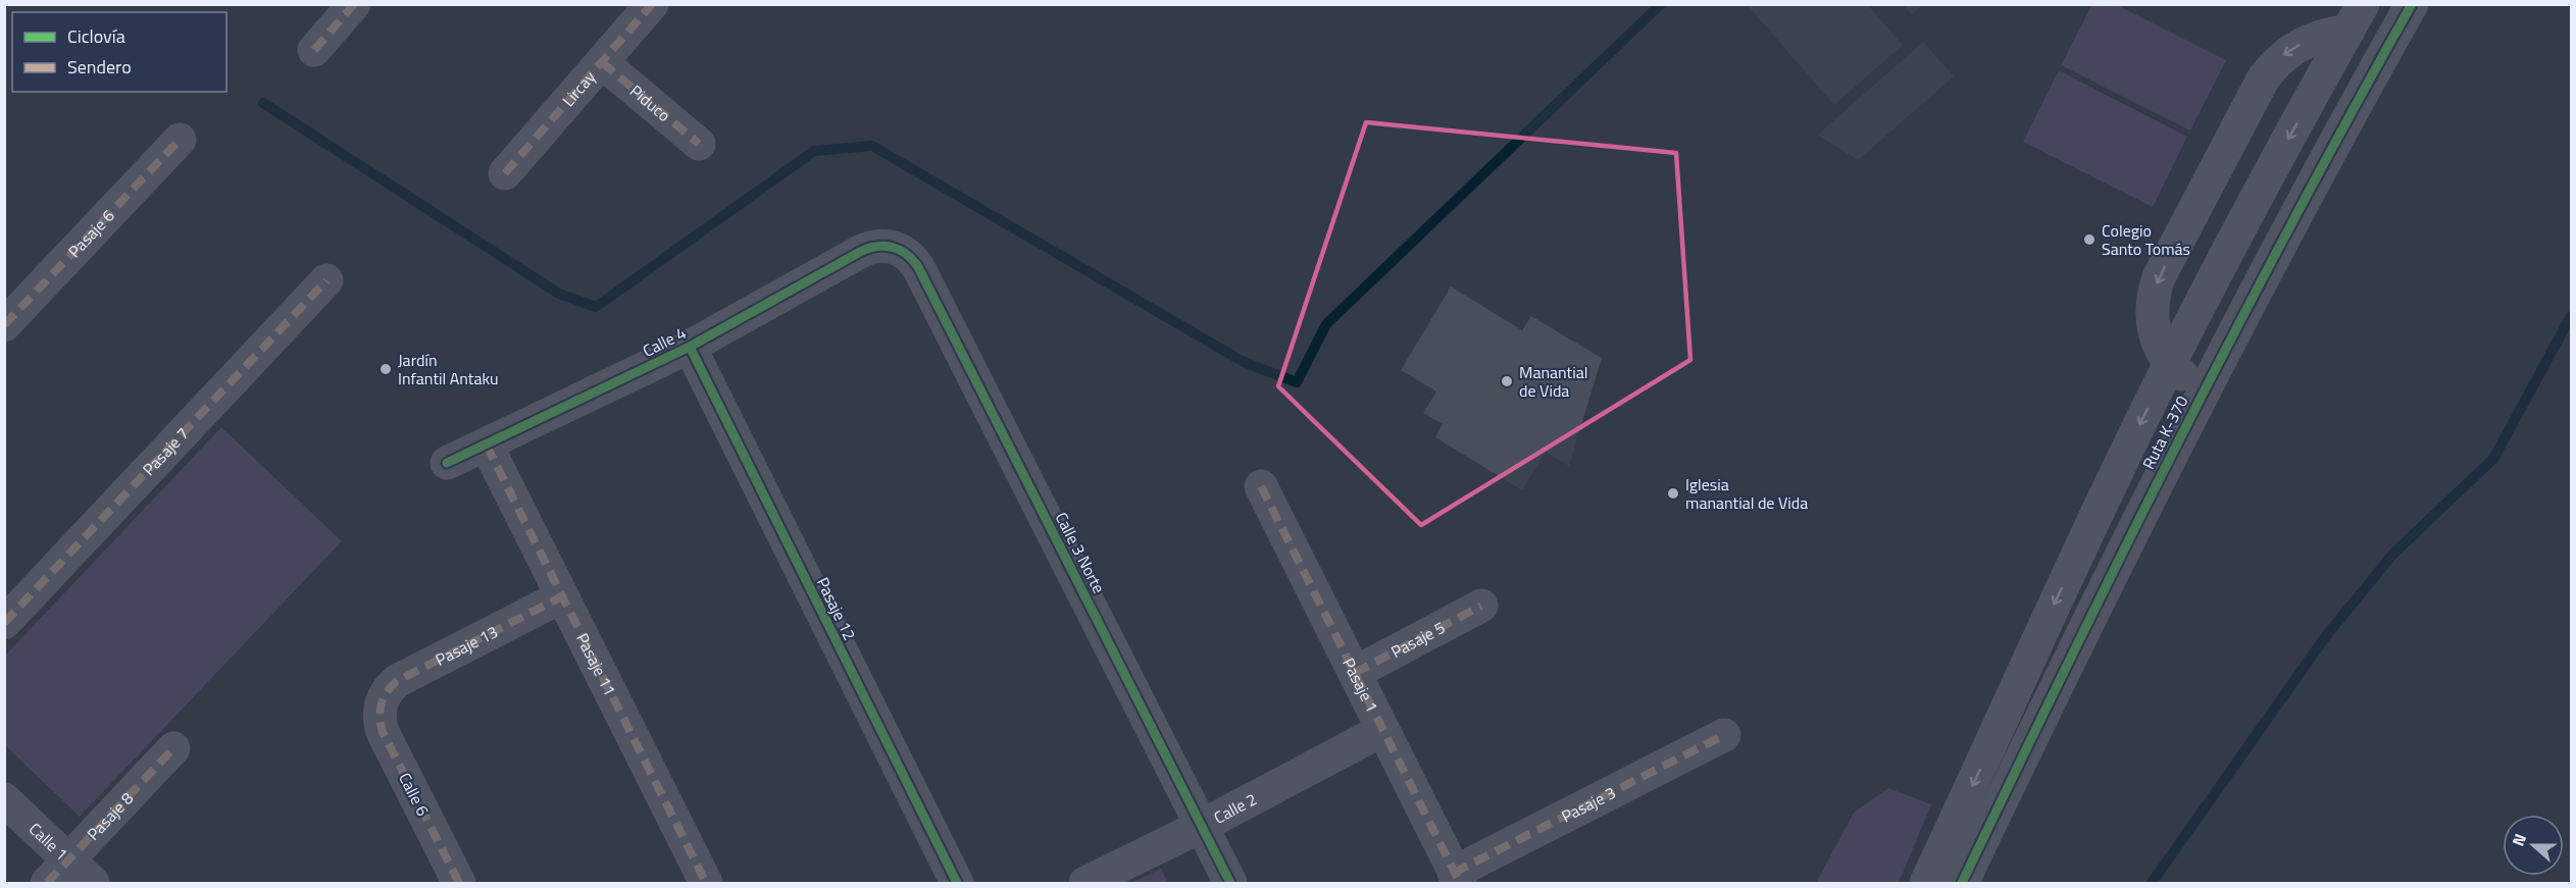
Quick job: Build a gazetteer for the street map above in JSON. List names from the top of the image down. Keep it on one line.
{"streets":{"street":["Lircay","Piduco","Pasaje 6","Calle 4","Ruta K-370","Pasaje 7","Calle 3 Norte","Pasaje 12","Pasaje 5","Pasaje 13","Pasaje 11","Pasaje 1","Calle 6","Pasaje 3","Calle 2","Pasaje 8","Calle 1"]},"crossings":[["Lircay","Piduco"],["Calle 4","Calle 3 Norte"],["Calle 4","Pasaje 12"],["Calle 4","Pasaje 11"],["Calle 3 Norte","Calle 2"],["Pasaje 5","Pasaje 1"],["Pasaje 13","Pasaje 11"],["Pasaje 13","Calle 6"],["Pasaje 1","Pasaje 3"],["Pasaje 1","Calle 2"],["Pasaje 8","Calle 1"]],"places":["Colegio Santo Tomás","Jardín Infantil Antaku","Manantial de Vida","Iglesia manantial de Vida"],"legend":["Ciclovía","Sendero"],"north":"left"}
